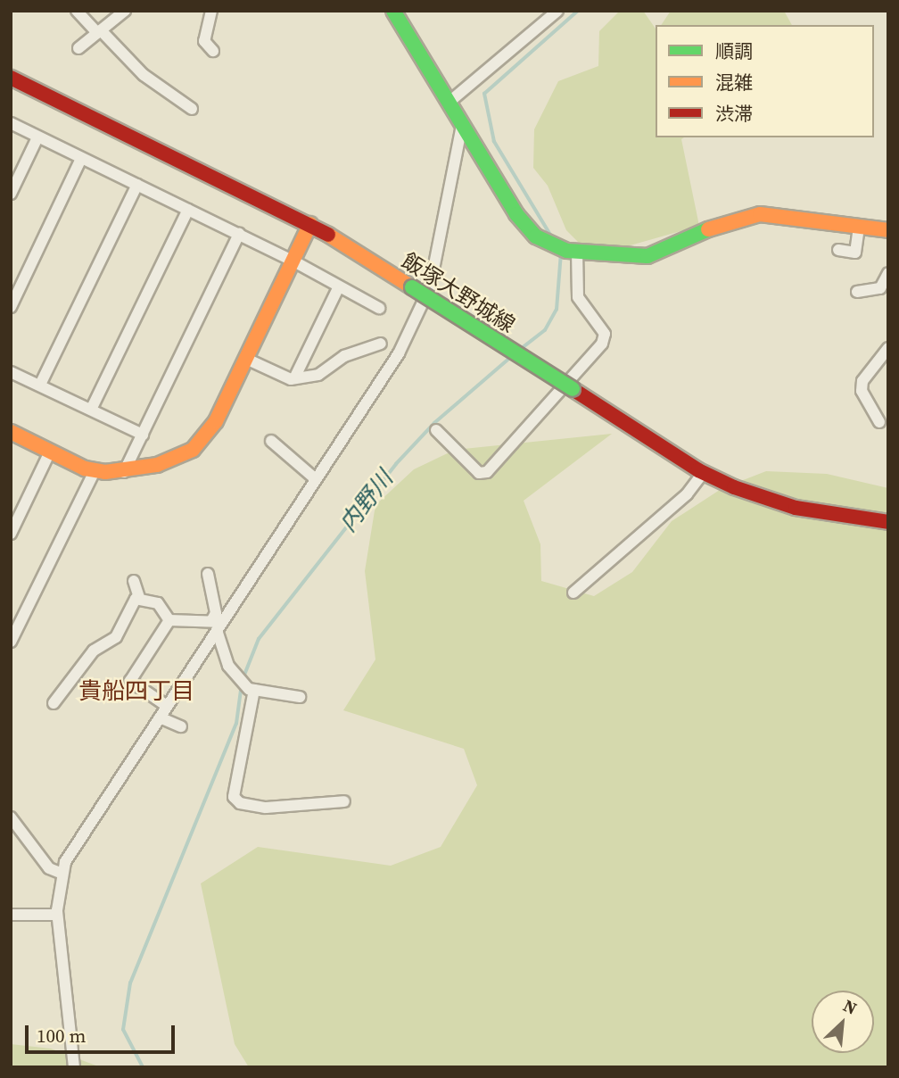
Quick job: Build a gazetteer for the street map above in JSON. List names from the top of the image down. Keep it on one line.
{"streets":{"street":["飯塚大野城線"]},"districts":["貴船四丁目"],"water":["内野川"],"legend":["順調","混雑","渋滞"],"scale_bar":"100 m","north":"top right"}
